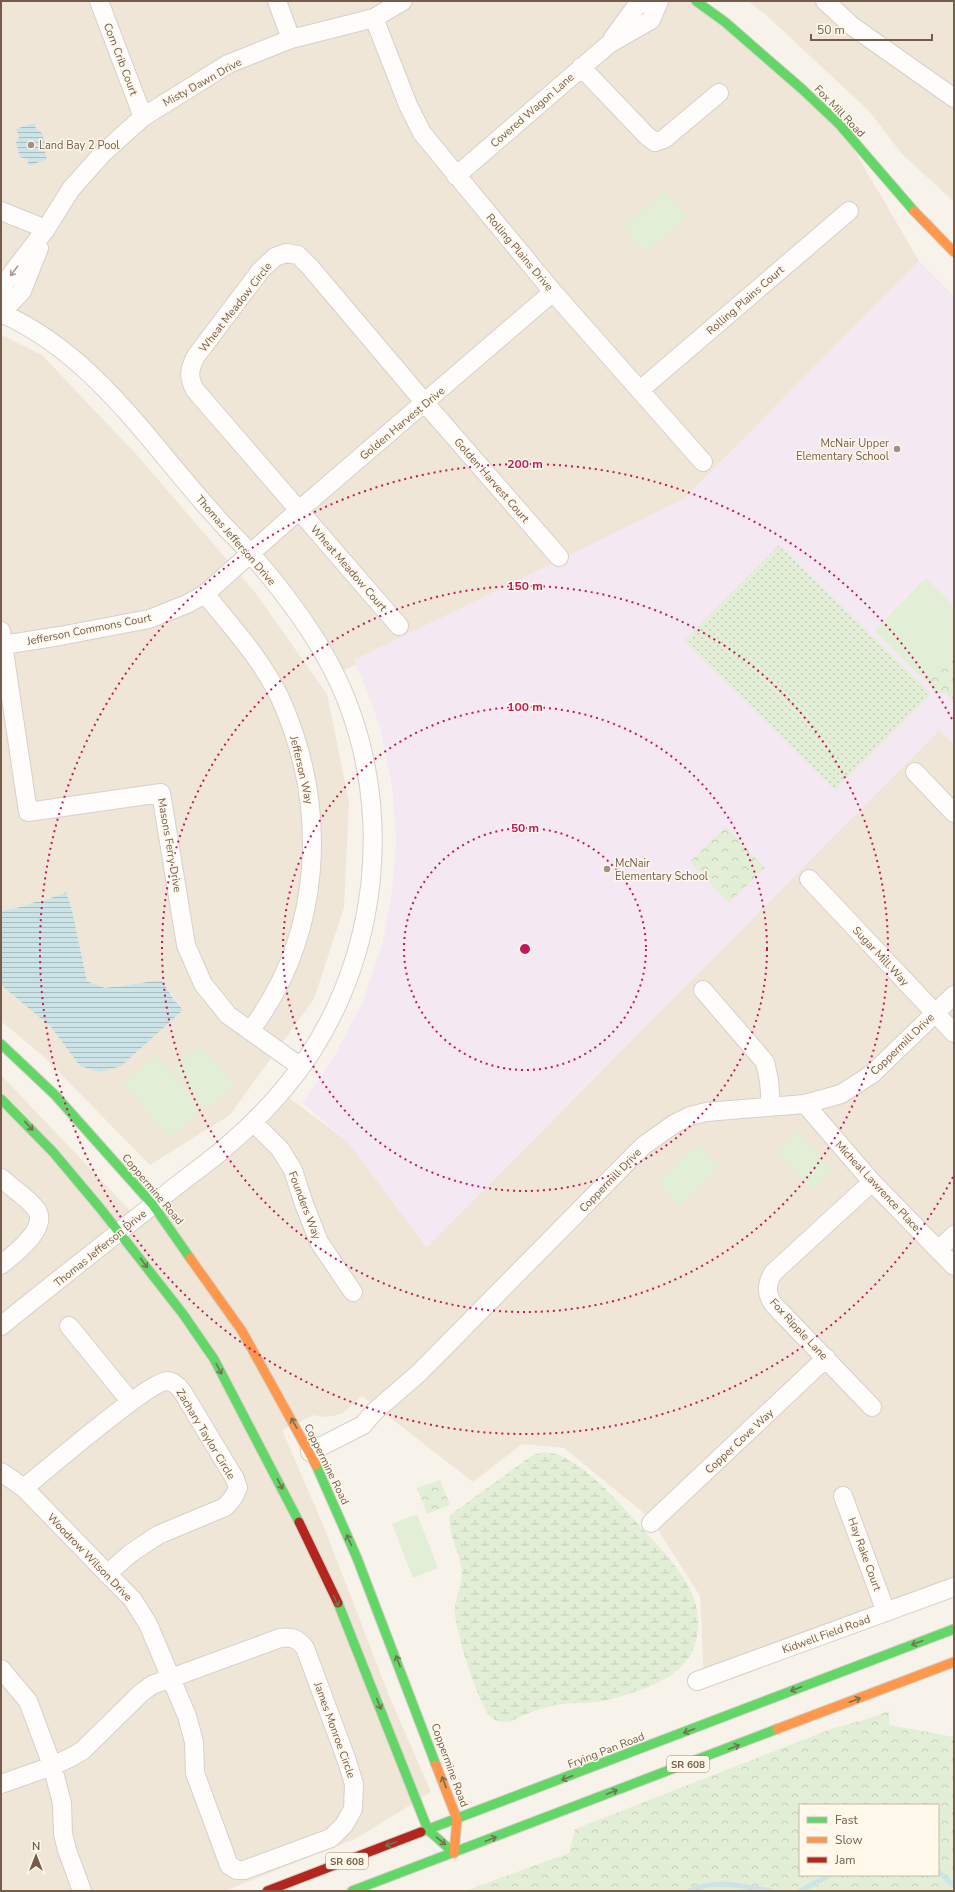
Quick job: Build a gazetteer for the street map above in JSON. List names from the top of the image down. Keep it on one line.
{"streets":{"street":["Corn Crib Court","Misty Dawn Drive","Covered Wagon Lane","Fox Mill Road","Rolling Plains Drive","Rolling Plains Court","Wheat Meadow Circle","Golden Harvest Drive","Golden Harvest Court","Thomas Jefferson Drive","Wheat Meadow Court","Jefferson Commons Court","Jefferson Way","Masons Ferry Drive","Sugar Mill Way","Coppermill Drive","Micheal Lawrence Place","Coppermine Road","Founders Way","Fox Ripple Lane","Zachary Taylor Circle","Copper Cove Way","Hay Rake Court","Woodrow Wilson Drive","Kidwell Field Road","James Monroe Circle","Frying Pan Road","SR 608"]},"crossings":[["Corn Crib Court","Misty Dawn Drive"],["Misty Dawn Drive","Rolling Plains Drive"],["Misty Dawn Drive","Thomas Jefferson Drive"],["Covered Wagon Lane","Rolling Plains Drive"],["Rolling Plains Drive","Rolling Plains Court"],["Rolling Plains Drive","Golden Harvest Drive"],["Wheat Meadow Circle","Golden Harvest Drive"],["Wheat Meadow Circle","Golden Harvest Court"],["Wheat Meadow Circle","Wheat Meadow Court"],["Golden Harvest Drive","Golden Harvest Court"],["Golden Harvest Drive","Thomas Jefferson Drive"],["Golden Harvest Drive","Wheat Meadow Court"],["Golden Harvest Drive","Jefferson Commons Court"],["Thomas Jefferson Drive","Jefferson Commons Court"],["Thomas Jefferson Drive","Masons Ferry Drive"],["Thomas Jefferson Drive","Coppermine Road"],["Thomas Jefferson Drive","Founders Way"],["Jefferson Commons Court","Jefferson Way"],["Jefferson Commons Court","Masons Ferry Drive"],["Jefferson Way","Masons Ferry Drive"],["Sugar Mill Way","Coppermill Drive"],["Coppermill Drive","Micheal Lawrence Place"],["Coppermill Drive","Coppermine Road"],["Micheal Lawrence Place","Fox Ripple Lane"],["Coppermine Road","Frying Pan Road"],["Coppermine Road","SR 608"],["Fox Ripple Lane","Copper Cove Way"],["Zachary Taylor Circle","Woodrow Wilson Drive"],["Hay Rake Court","Kidwell Field Road"],["Woodrow Wilson Drive","James Monroe Circle"]],"places":["Land Bay 2 Pool","McNair Upper Elementary School","McNair Elementary School"],"legend":["Fast","Slow","Jam"],"scale_bar":"50 m","north":"top","rings":["200 m","150 m","100 m","50 m"]}
